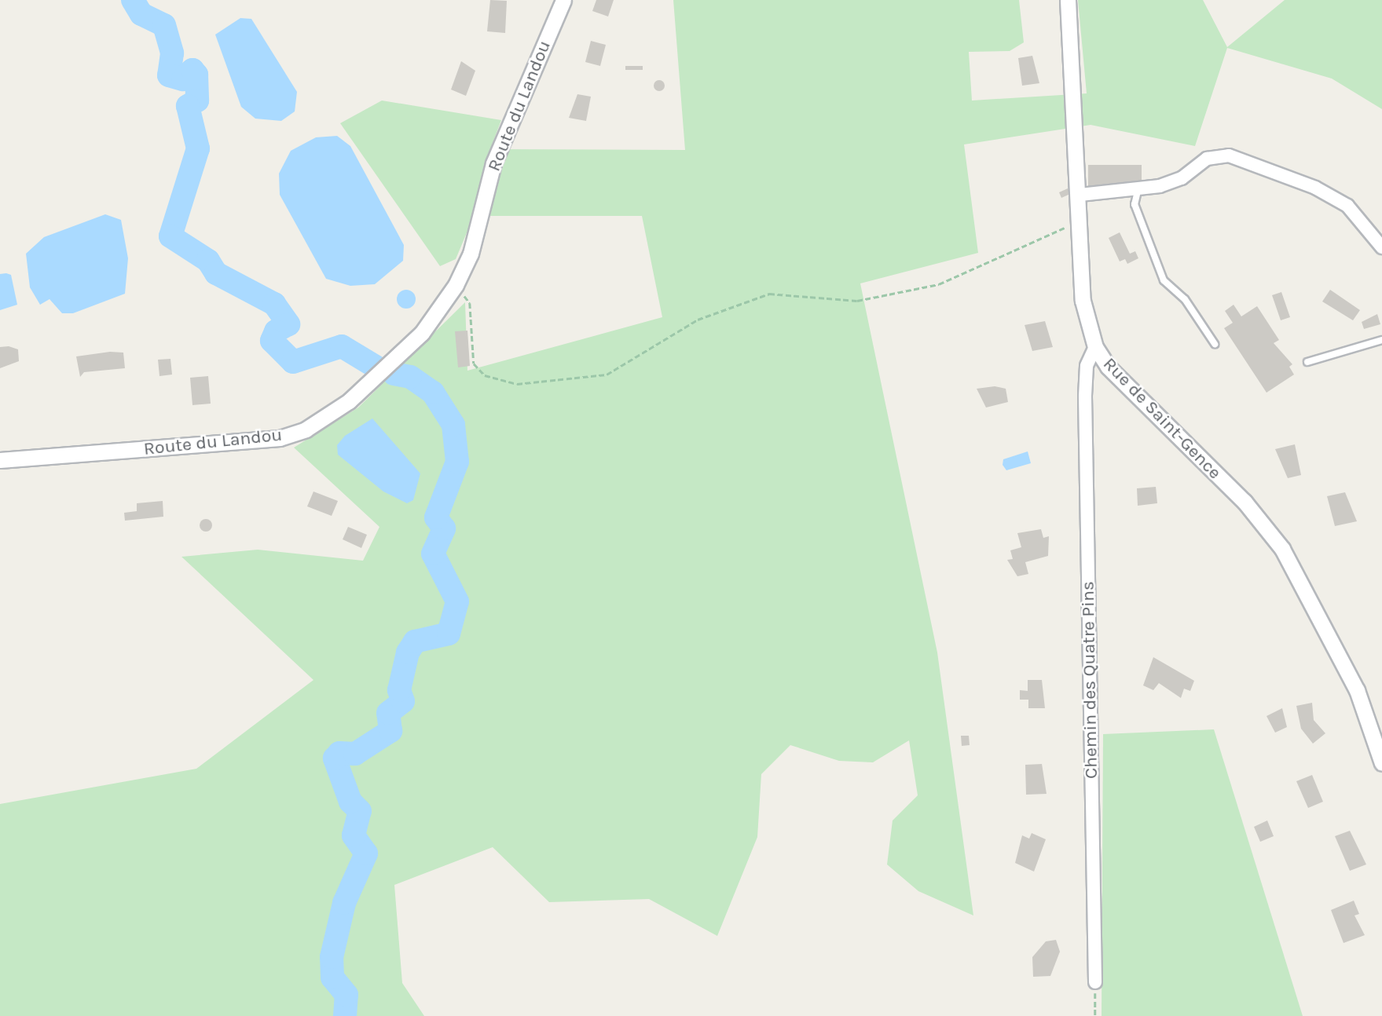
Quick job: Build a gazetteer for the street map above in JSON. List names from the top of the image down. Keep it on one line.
{"streets":{"street":["Route du Landou","Rue de Saint-Gence","Chemin des Quatre Pins"]},"crossings":[["Rue de Saint-Gence","Chemin des Quatre Pins"]]}
